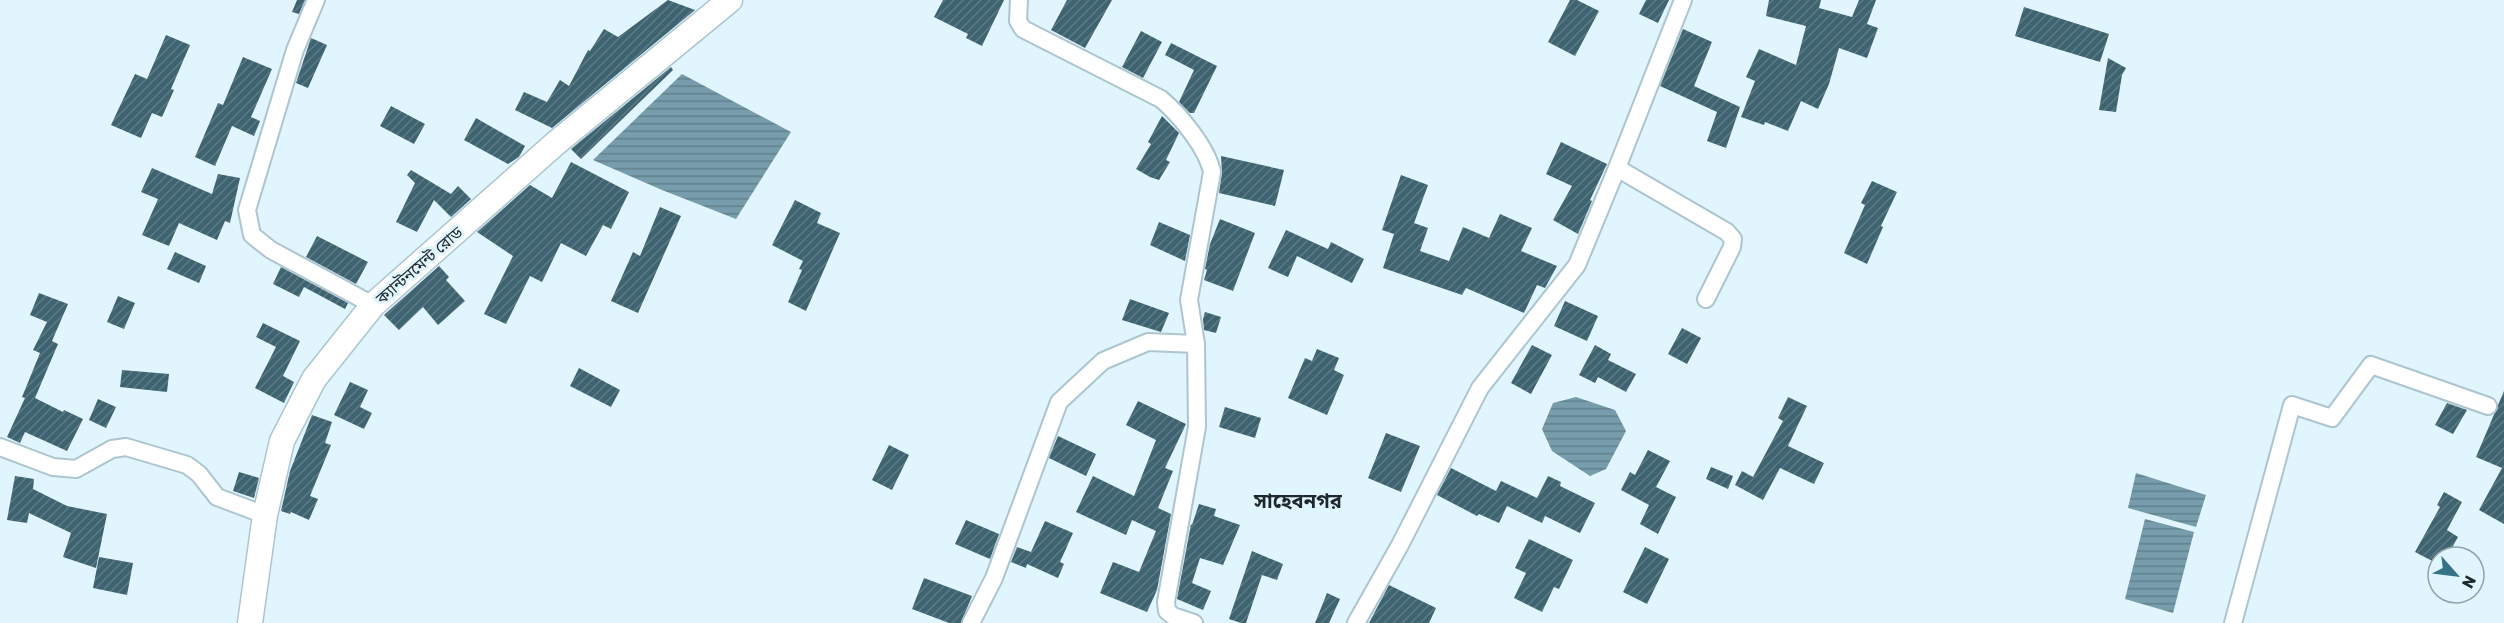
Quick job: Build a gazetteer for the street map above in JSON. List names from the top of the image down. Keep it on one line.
{"streets":{"main road":["ক্যান্টনমেন্ট রোড"]},"districts":["সাহেবনগর"],"north":"bottom right"}
